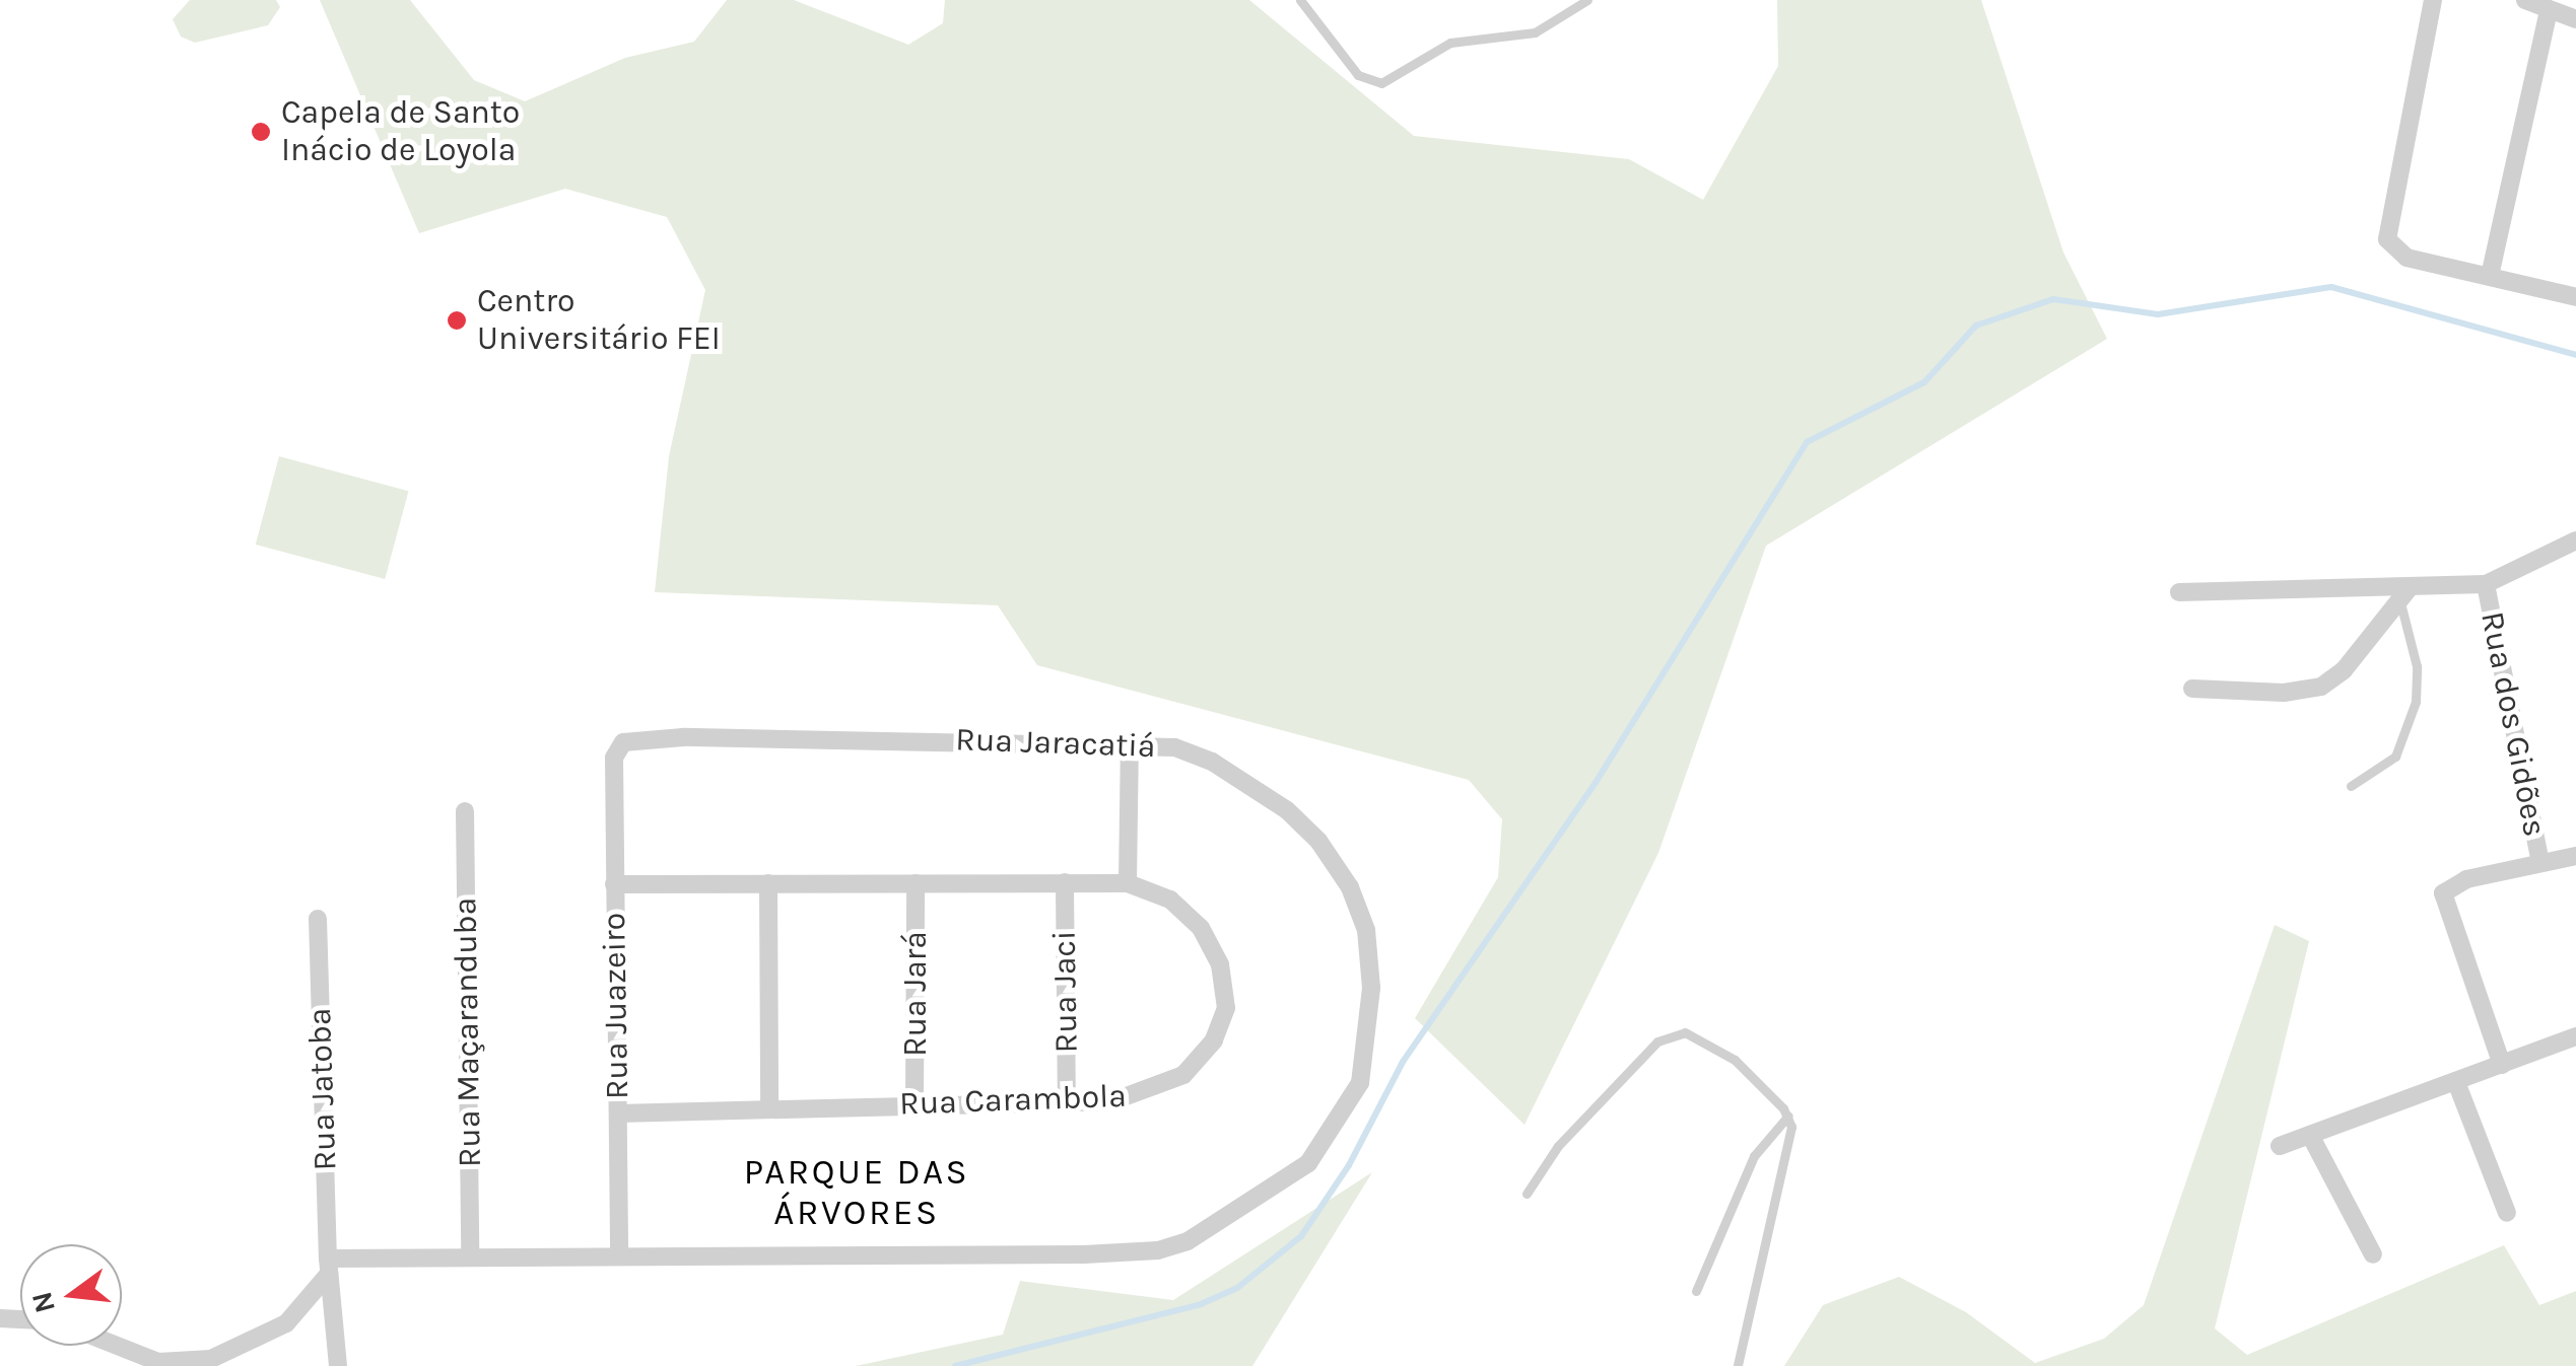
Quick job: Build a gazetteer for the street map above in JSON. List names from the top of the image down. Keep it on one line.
{"streets":{"street":["Rua dos Gidões","Rua Jaracatiá","Rua Jaci","Rua Jará","Rua Juazeiro","Rua Maçaranduba","Rua Jatoba","Rua Carambola"]},"crossings":[["Rua Jaracatiá","Rua Juazeiro"],["Rua Jaracatiá","Rua Maçaranduba"],["Rua Jaracatiá","Rua Jatoba"],["Rua Jaci","Rua Carambola"],["Rua Jará","Rua Carambola"],["Rua Juazeiro","Rua Carambola"]],"districts":["PARQUE DAS ÁRVORES"],"places":["Capela de Santo Inácio de Loyola","Centro Universitário FEI"],"north":"left"}
